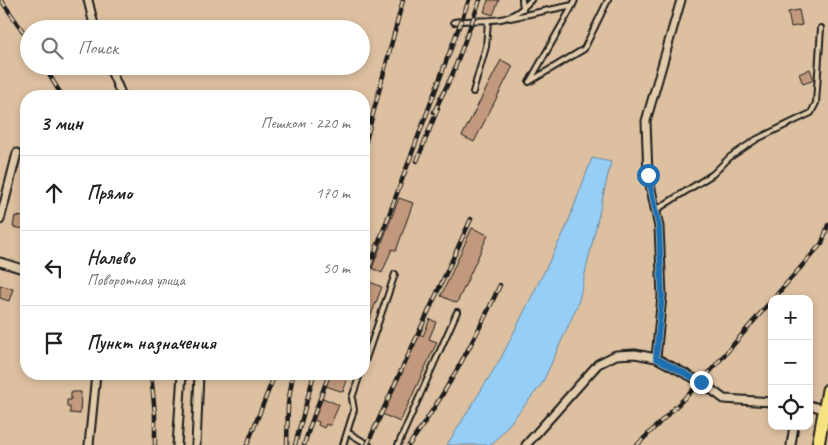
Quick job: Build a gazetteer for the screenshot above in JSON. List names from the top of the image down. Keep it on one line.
{"page":{"search":"Поиск","heading":["3 мин","Пешком · 220 m"],"list":[["Прямо","170 m"],["Налево","Поворотная улица","50 m"],"Пункт назначения"],"map_buttons":["+","−"]}}
